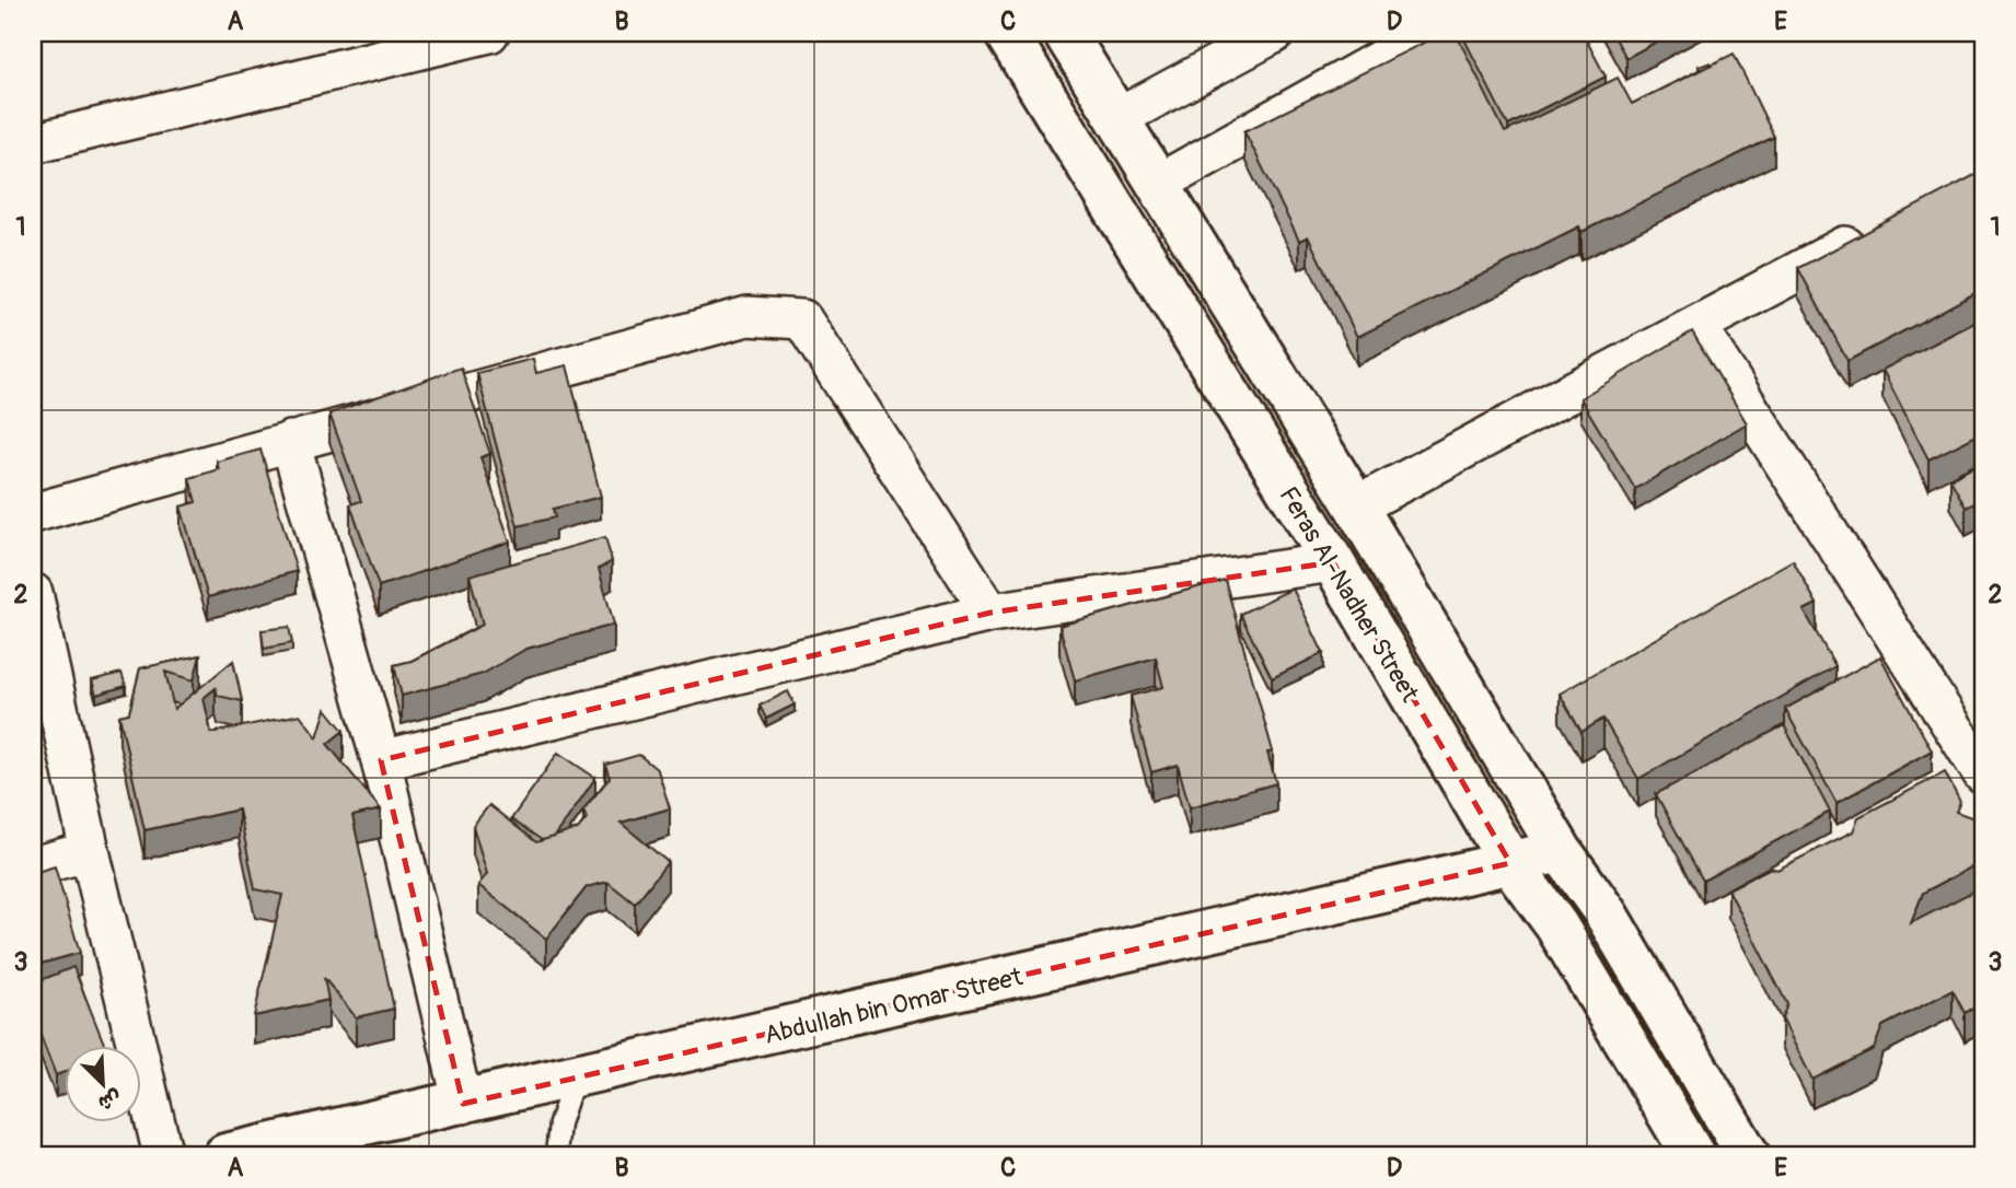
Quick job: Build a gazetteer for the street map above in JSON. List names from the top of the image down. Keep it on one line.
{"streets":{"street":["Feras Al-Nadher Street","Abdullah bin Omar Street"]},"crossings":[["Feras Al-Nadher Street","Abdullah bin Omar Street"]],"north":"bottom right","grid":{"columns":["A","B","C","D","E"],"rows":["1","2","3"]}}
